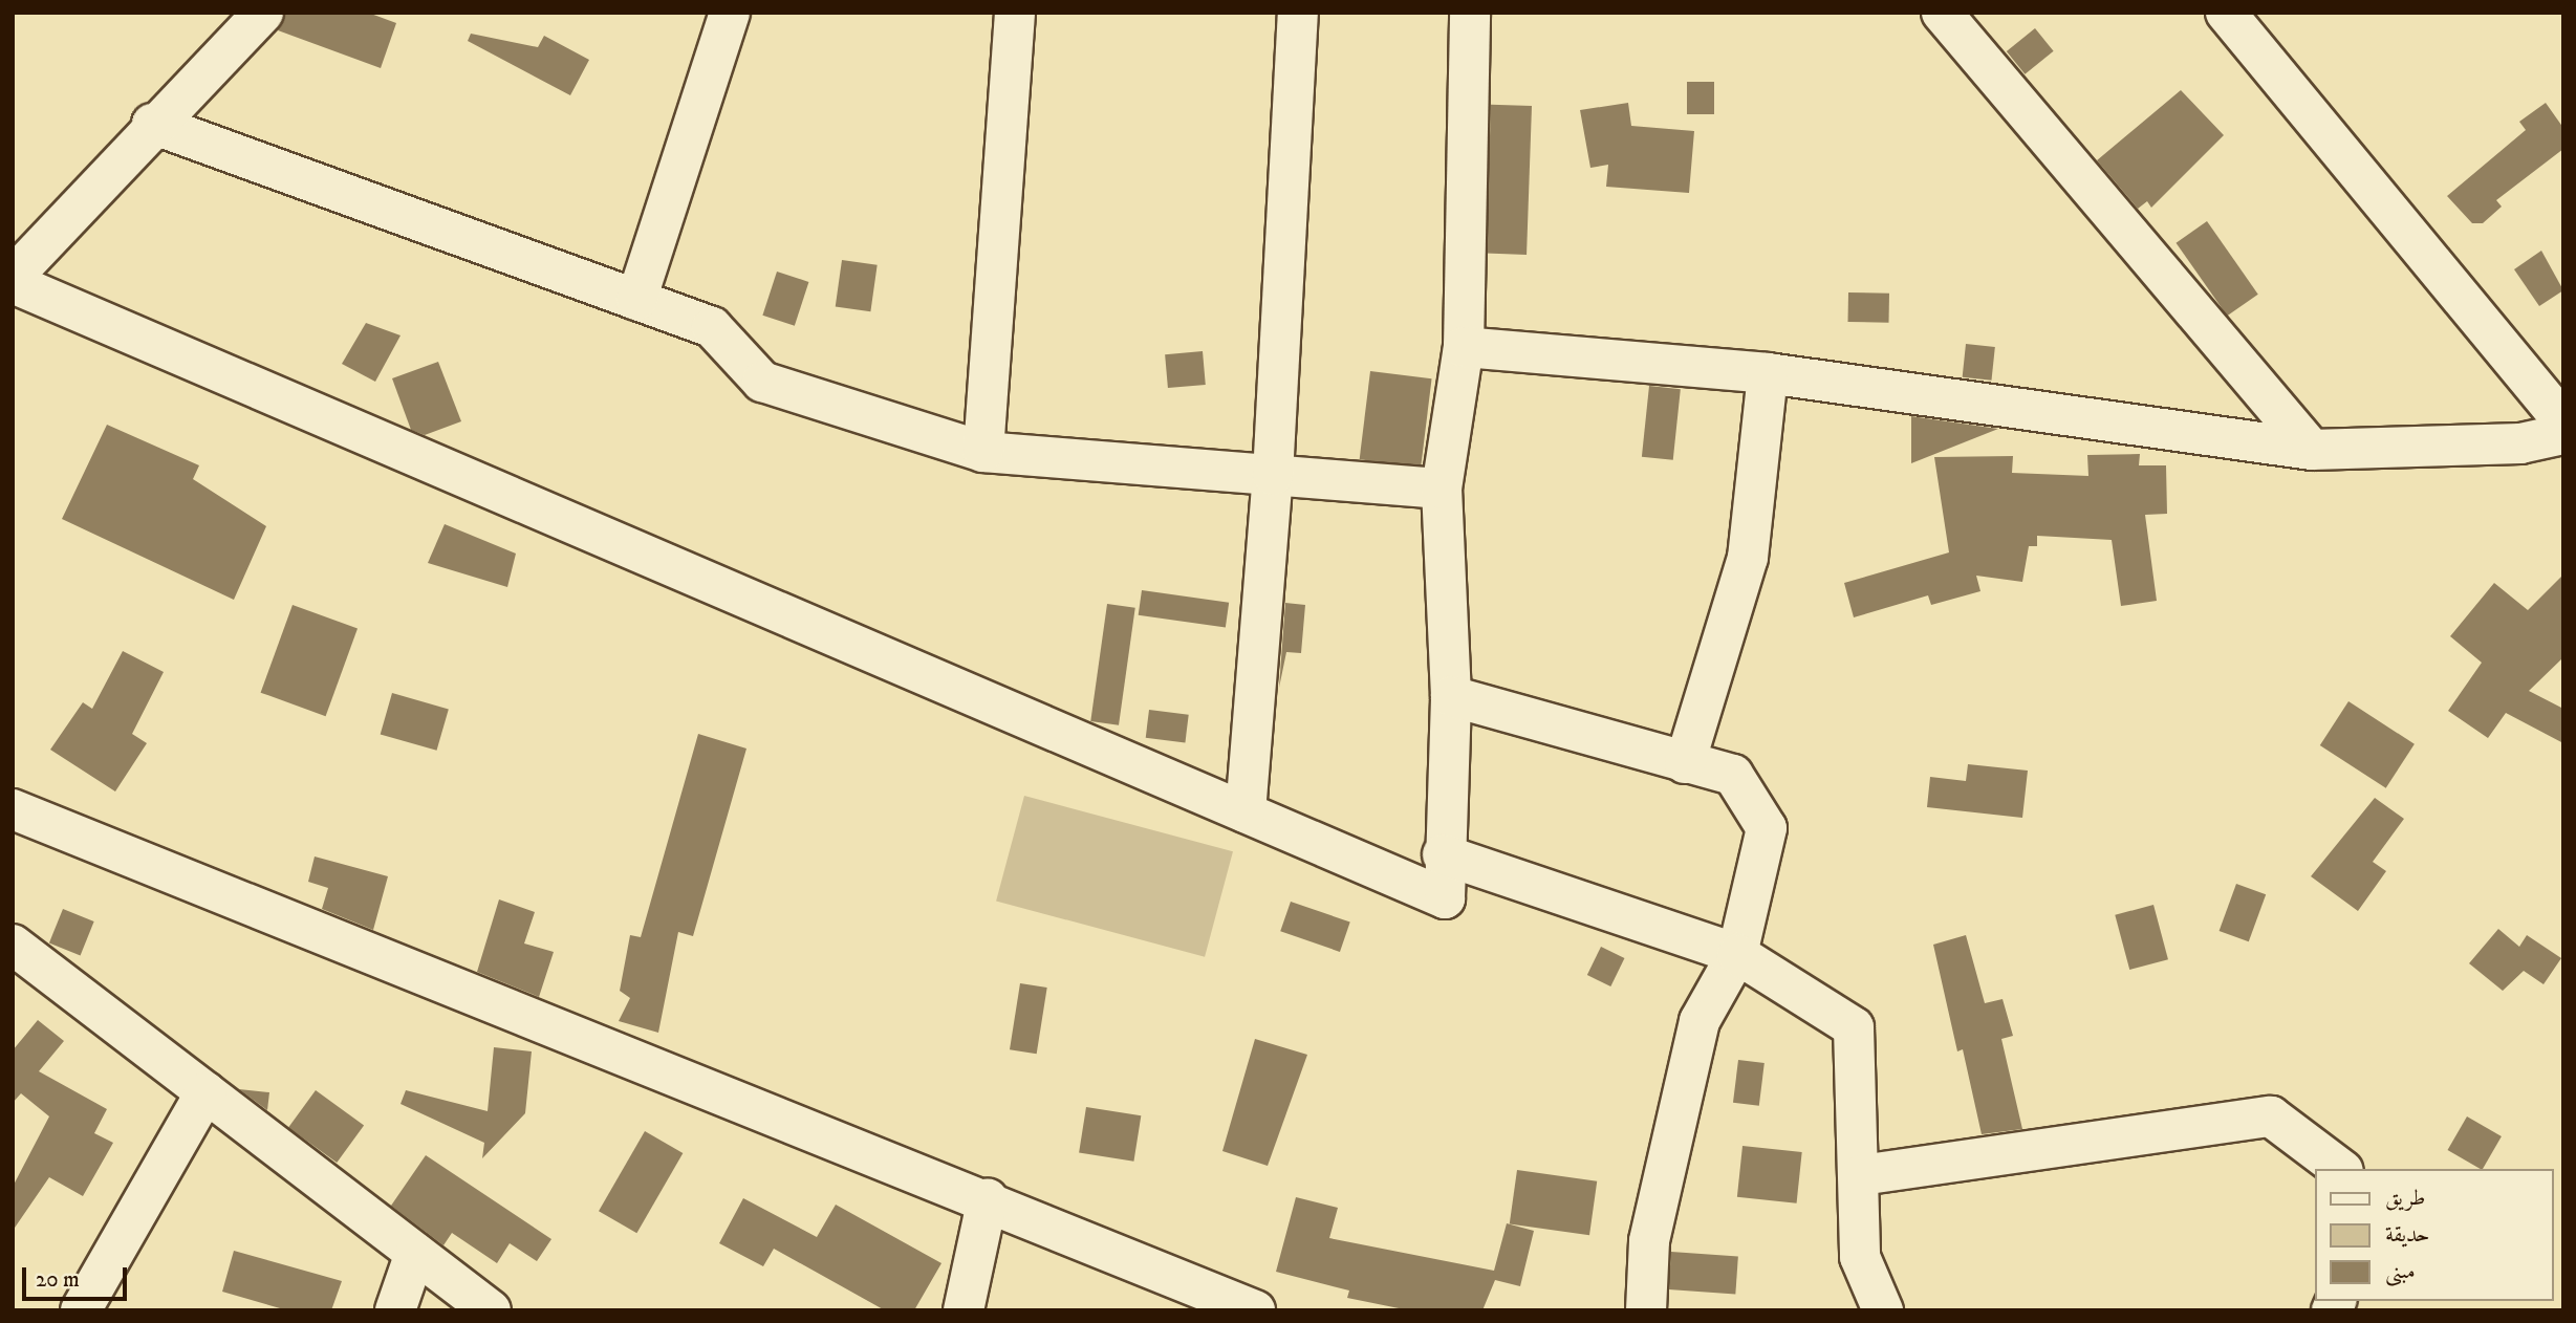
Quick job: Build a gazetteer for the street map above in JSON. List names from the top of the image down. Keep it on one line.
{"legend":["طريق","حديقة","مبنى"],"scale_bar":"20 m"}
